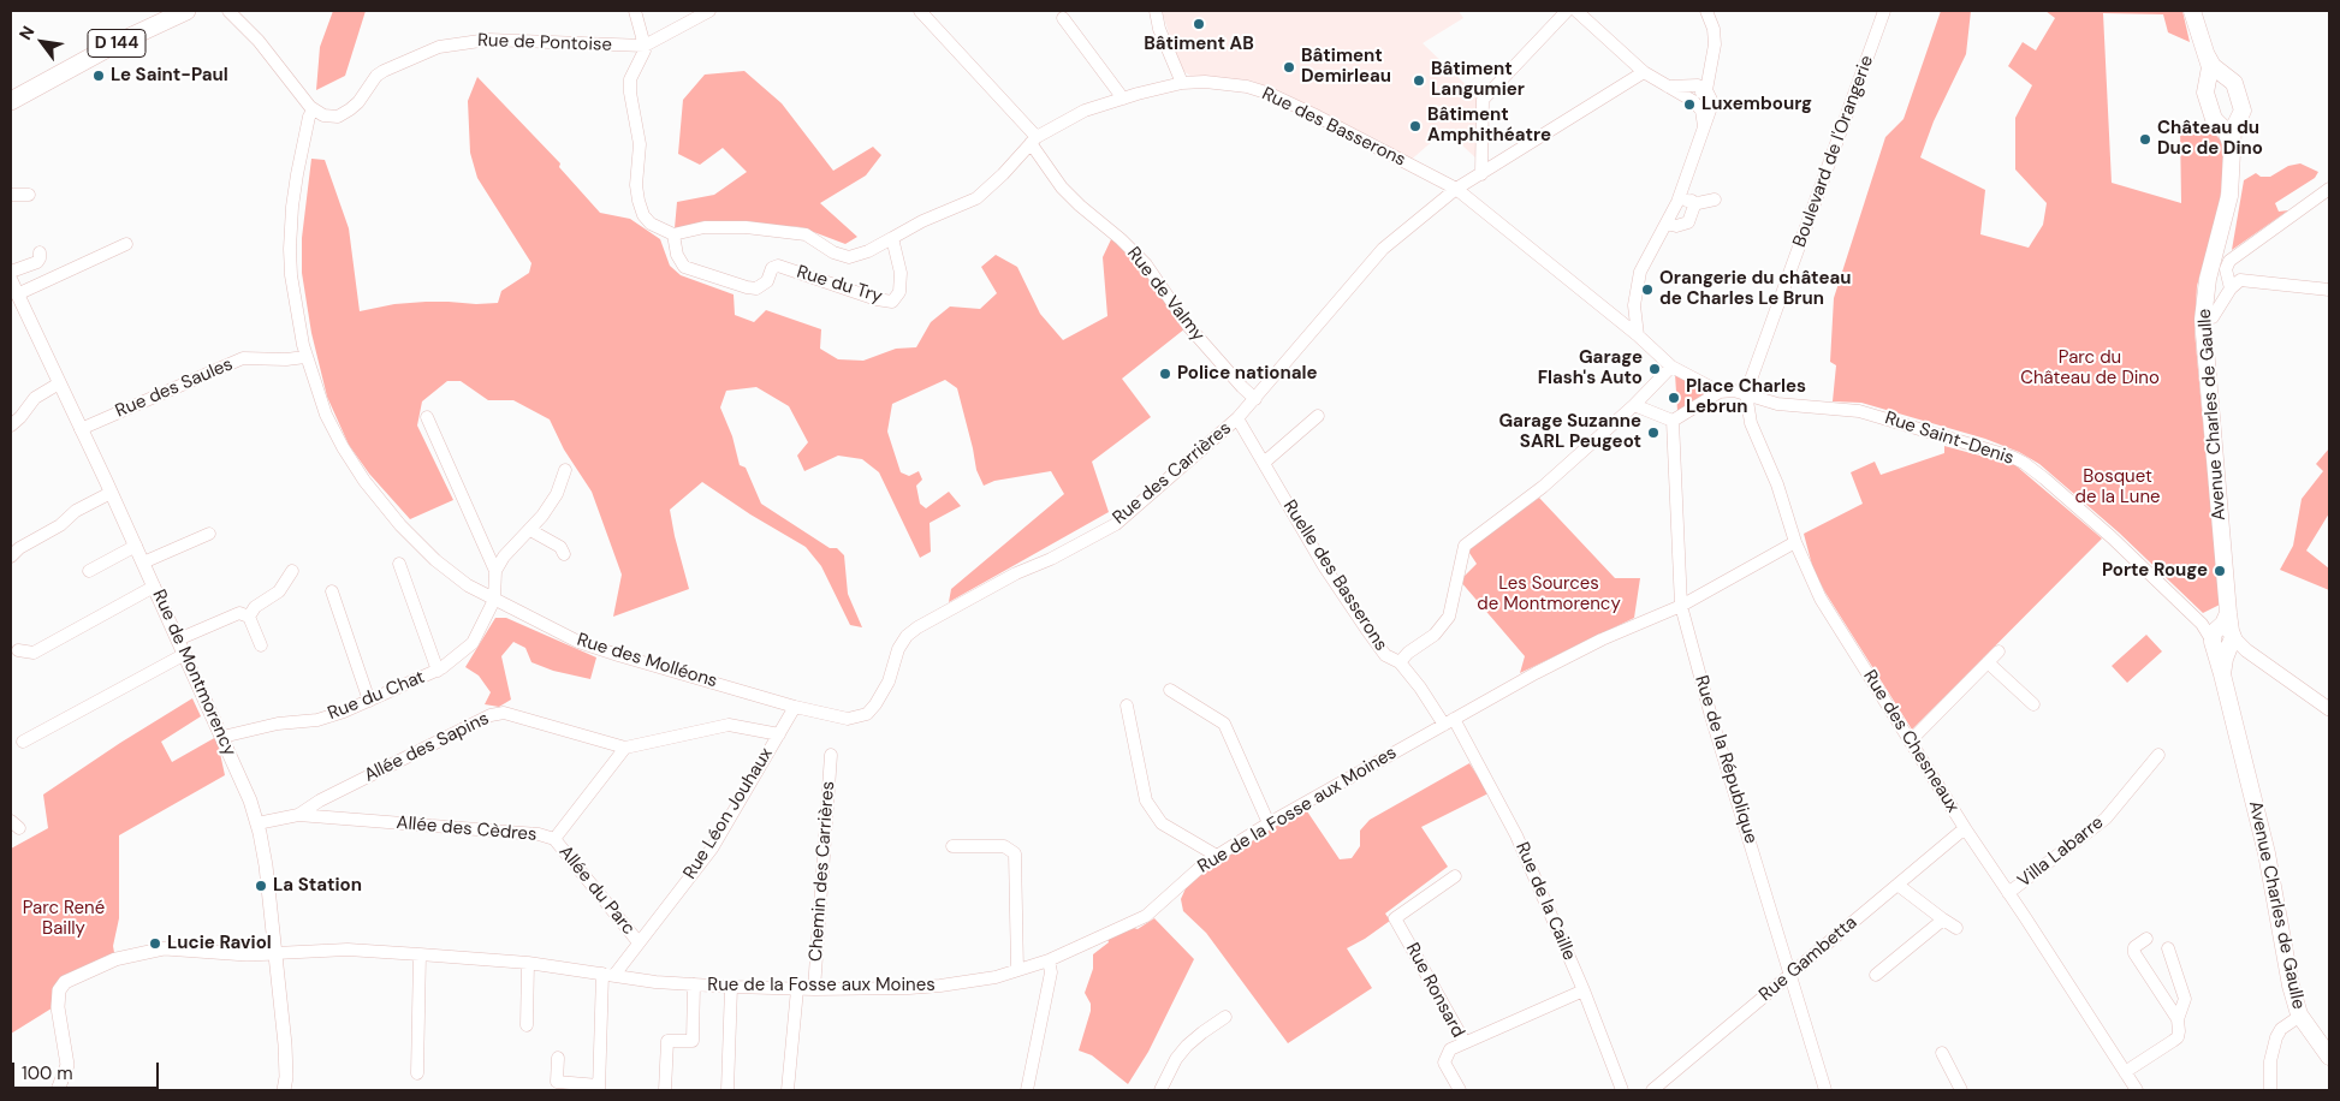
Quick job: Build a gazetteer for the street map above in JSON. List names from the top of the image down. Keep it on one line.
{"streets":{"main road":["D 144","Avenue Charles de Gaulle"],"street":["Rue de Pontoise","Rue des Basserons","Boulevard de l'Orangerie","Rue du Try","Rue de Valmy","Rue des Saules","Rue Saint-Denis","Rue des Carrières","Ruelle des Basserons","Rue des Molléons","Rue de Montmorency","Rue du Chat","Rue des Chesneaux","Allée des Sapins","Rue de la République","Rue de la Fosse aux Moines","Rue Léon Jouhaux","Allée des Cèdres","Villa Labarre","Chemin des Carrières","Allée du Parc","Rue de la Caille","Rue Gambetta","Rue Ronsard"]},"crossings":[["Rue de Pontoise","Rue des Molléons"],["Rue des Basserons","Rue de Valmy"],["Rue des Basserons","Rue des Carrières"],["Boulevard de l'Orangerie","Rue Saint-Denis"],["Boulevard de l'Orangerie","Rue des Chesneaux"],["Rue de Valmy","Rue des Carrières"],["Rue des Saules","Rue des Molléons"],["Rue des Saules","Rue de Montmorency"],["Avenue Charles de Gaulle","Rue Saint-Denis"],["Rue Saint-Denis","Rue des Chesneaux"],["Rue des Carrières","Ruelle des Basserons"],["Rue des Carrières","Rue des Molléons"],["Rue des Carrières","Rue Léon Jouhaux"],["Ruelle des Basserons","Rue de la Fosse aux Moines"],["Ruelle des Basserons","Rue de la Caille"],["Rue des Molléons","Rue du Chat"],["Rue des Molléons","Rue Léon Jouhaux"],["Rue de Montmorency","Rue du Chat"],["Rue de Montmorency","Allée des Sapins"],["Rue de Montmorency","Rue de la Fosse aux Moines"],["Rue des Chesneaux","Rue de la Fosse aux Moines"],["Rue des Chesneaux","Villa Labarre"],["Rue des Chesneaux","Rue Gambetta"],["Allée des Sapins","Rue Léon Jouhaux"],["Allée des Sapins","Allée des Cèdres"],["Rue de la République","Rue de la Fosse aux Moines"],["Rue de la République","Rue Gambetta"],["Rue de la Fosse aux Moines","Rue Léon Jouhaux"],["Rue de la Fosse aux Moines","Chemin des Carrières"],["Rue de la Fosse aux Moines","Rue de la Caille"],["Rue Léon Jouhaux","Allée du Parc"],["Allée des Cèdres","Allée du Parc"]],"parks":["Parc du Château de Dino","Bosquet de la Lune","Les Sources de Montmorency","Parc René Bailly"],"places":["Bâtiment AB","Bâtiment Demirleau","Le Saint-Paul","Bâtiment Langumier","Luxembourg","Bâtiment Amphithéatre","Château du Duc de Dino","Orangerie du château de Charles Le Brun","Garage Flash's Auto","Police nationale","Place Charles Lebrun","Garage Suzanne SARL Peugeot","Porte Rouge","La Station","Lucie Raviol"],"scale_bar":"100 m","north":"top left"}
